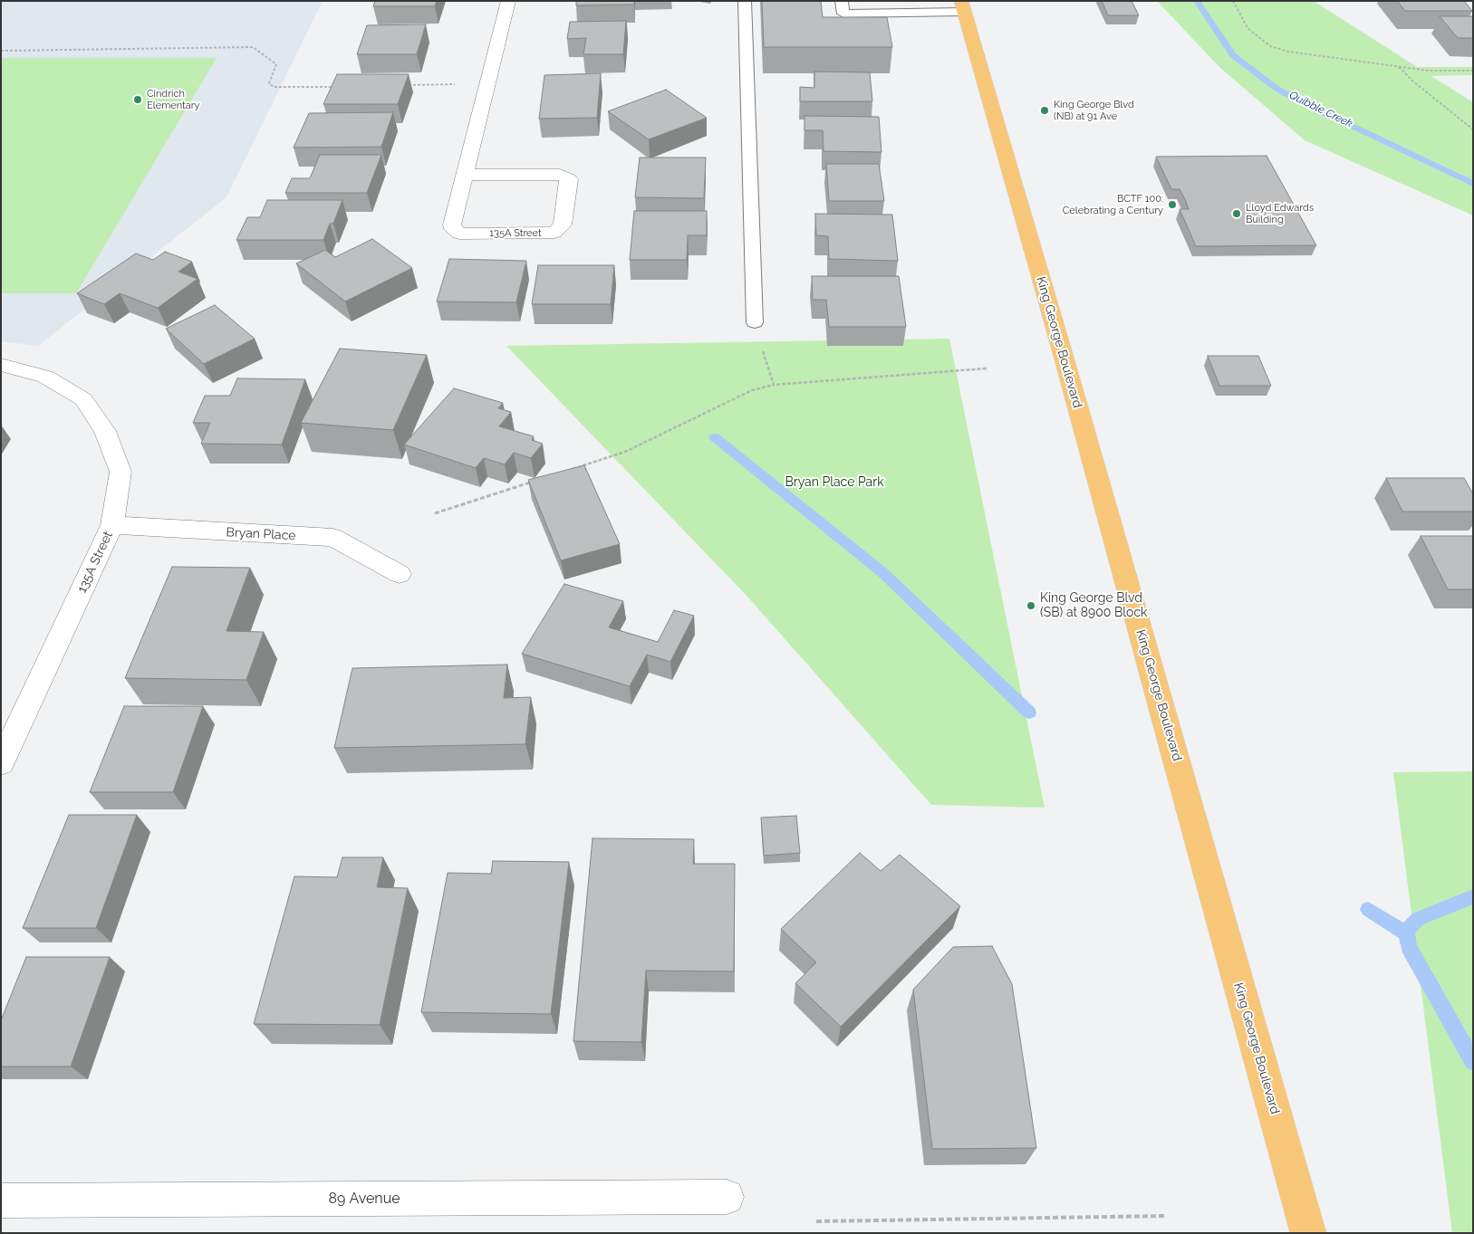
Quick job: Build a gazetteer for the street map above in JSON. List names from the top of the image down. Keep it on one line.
{"streets":{"main road":["King George Boulevard"],"street":["135A Street","Bryan Place","89 Avenue"]},"crossings":[["135A Street","Bryan Place"]],"water":["Quibble Creek"],"parks":["Bryan Place Park"],"places":["Cindrich Elementary","King George Blvd (NB) at 91 Ave","BCTF 100: Celebrating a Century","Lloyd Edwards Building","King George Blvd (SB) at 8900 Block"]}
